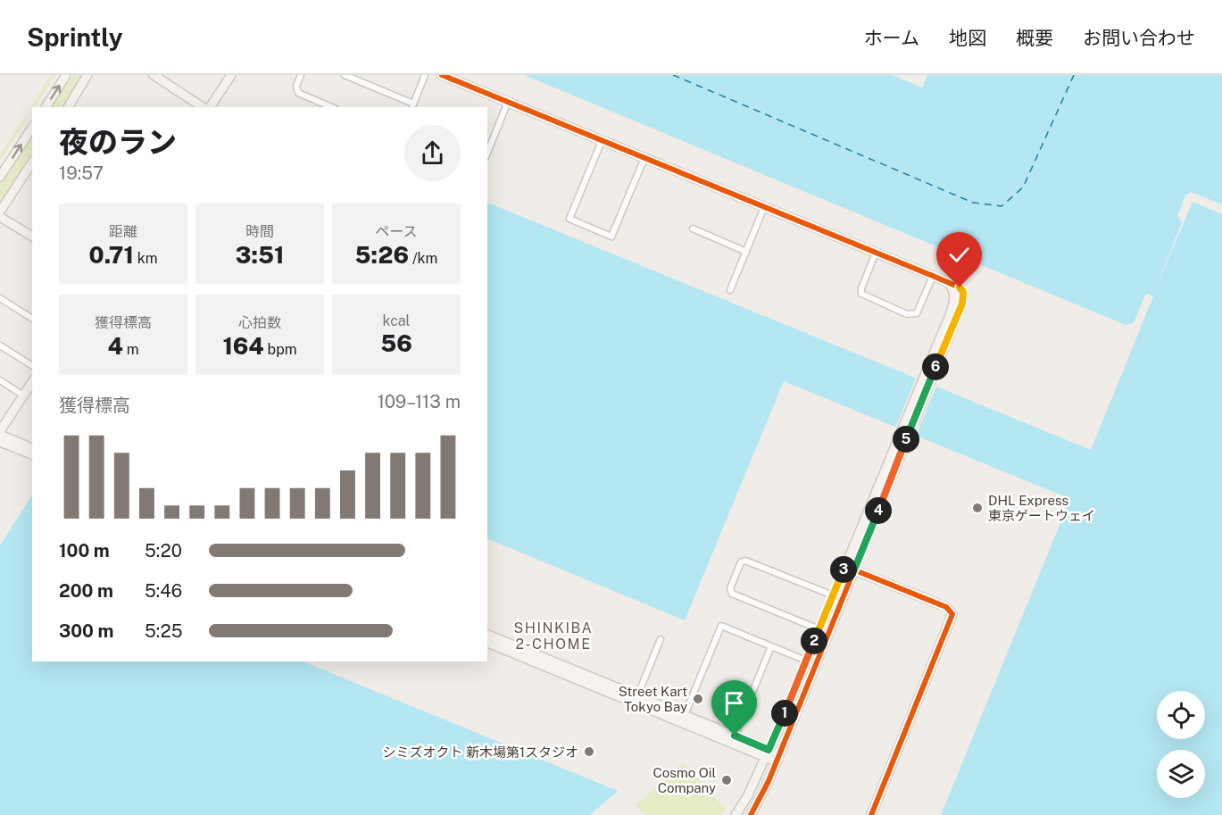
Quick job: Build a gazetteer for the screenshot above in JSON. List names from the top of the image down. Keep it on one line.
{"districts":["SHINKIBA 2-CHOME"],"places":["DHL Express 東京ゲートウェイ","Street Kart Tokyo Bay","シミズオクト 新木場第1スタジオ","Cosmo Oil Company"],"page":{"header":"Sprintly","nav":["ホーム","地図","概要","お問い合わせ"],"heading":["夜のラン","19:57"],"stats":[["距離","0.71 km"],["時間","3:51"],["ペース","5:26 /km"],["獲得標高","4 m"],["心拍数","164 bpm"],["kcal","56"]],"pins":["6","5","4","3","2","1"],"chart":["獲得標高","109–113 m"],"list":[{"name":"100 m","note":"5:20"},{"name":"200 m","note":"5:46"},{"name":"300 m","note":"5:25"}]}}
